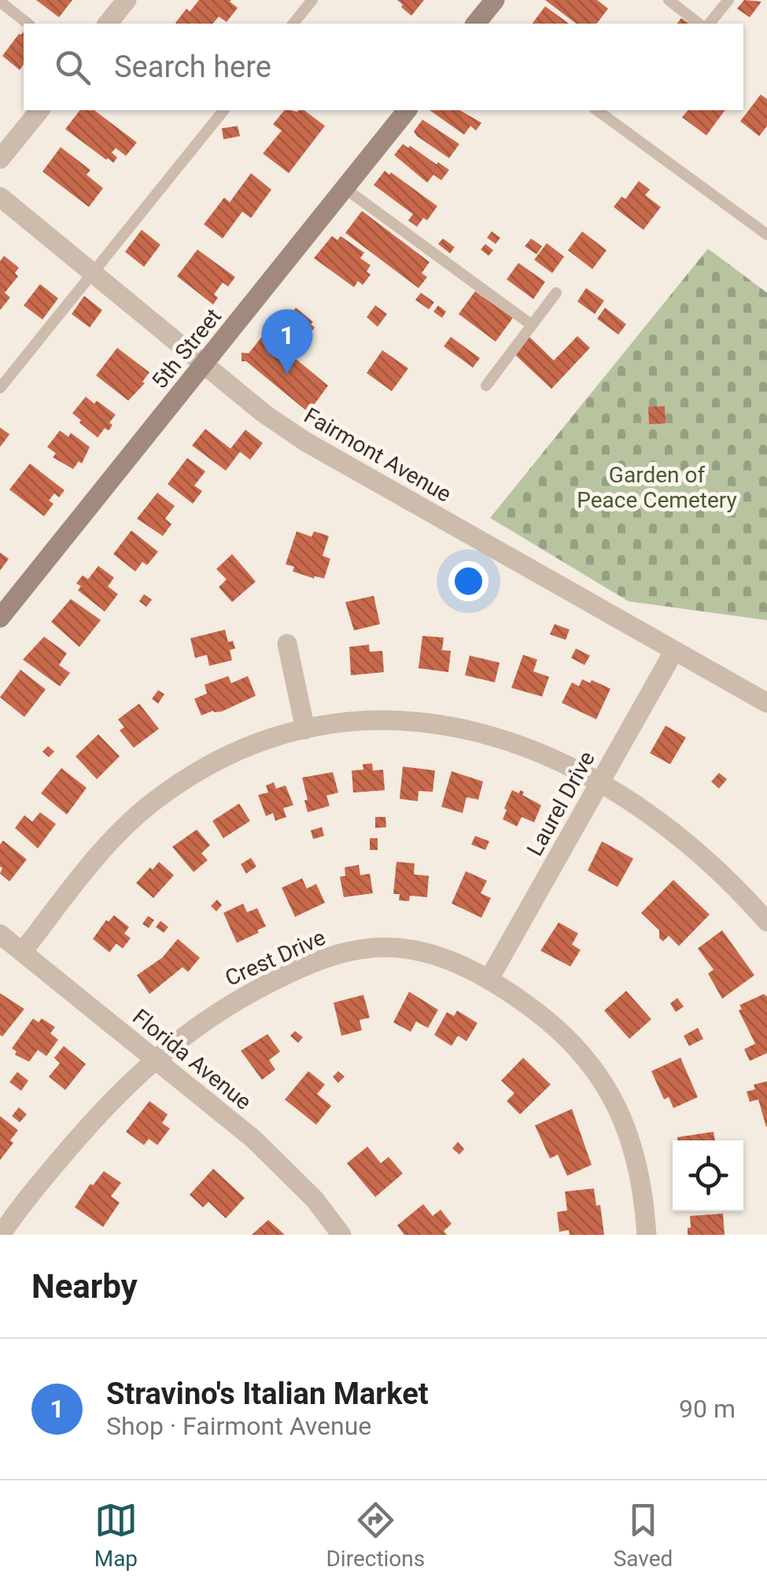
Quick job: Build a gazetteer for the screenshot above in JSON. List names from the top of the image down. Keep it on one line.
{"streets":{"street":["5th Street","Fairmont Avenue","Laurel Drive","Crest Drive","Florida Avenue"]},"crossings":[["5th Street","Fairmont Avenue"],["Fairmont Avenue","Laurel Drive"],["Laurel Drive","Crest Drive"],["Crest Drive","Florida Avenue"]],"parks":["Garden of Peace Cemetery"],"page":{"search":"Search here","pins":"1","heading":"Nearby","list":[{"mark":"1","name":"Stravino's Italian Market","note":"Shop · Fairmont Avenue","value":"90 m"}],"nav":["Map","Directions","Saved"]}}
